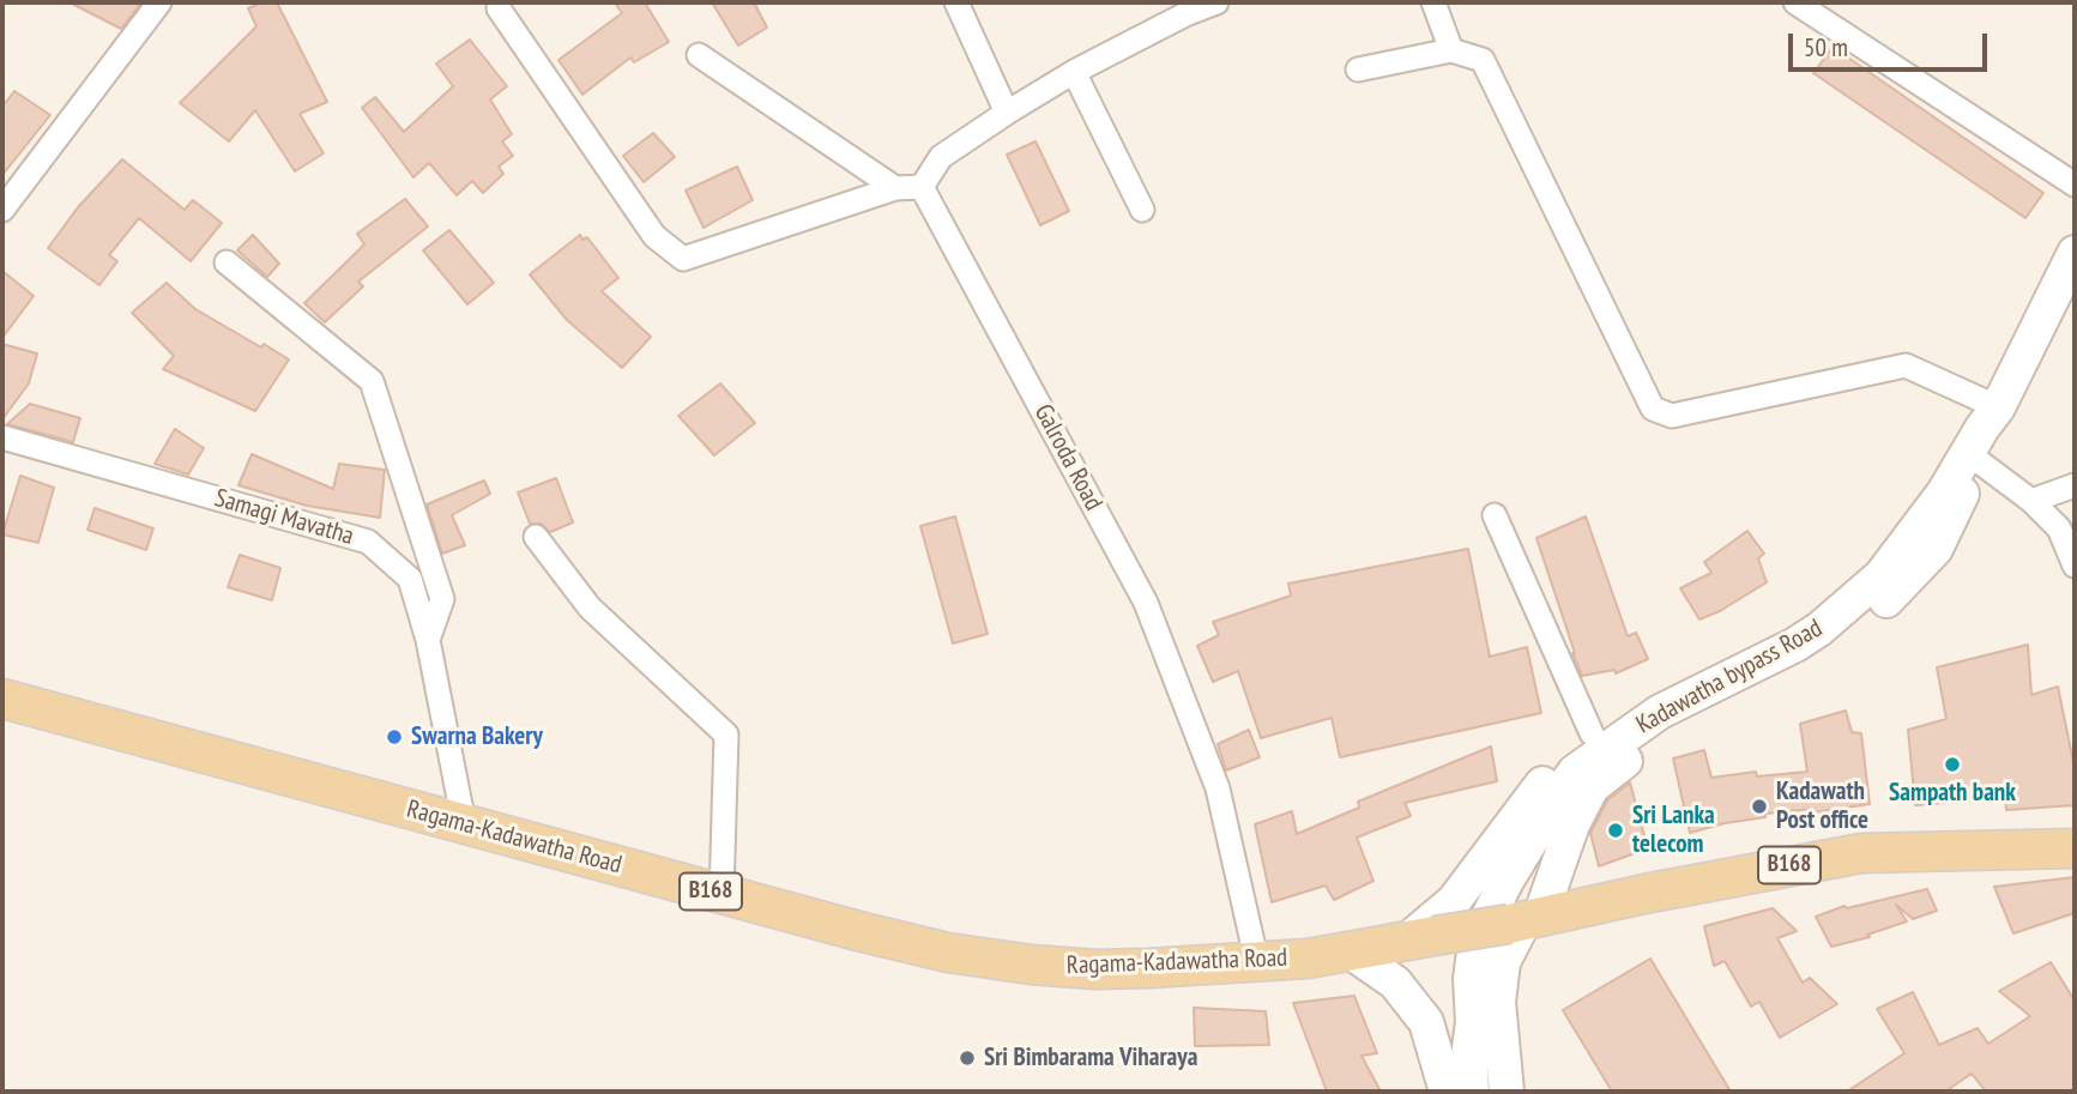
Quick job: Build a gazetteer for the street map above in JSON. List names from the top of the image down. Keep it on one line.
{"streets":{"main road":["Kadawatha bypass Road","Ragama-Kadawatha Road","B168"],"street":["Galroda Road","Samagi Mavatha"]},"crossings":[["Galroda Road","Ragama-Kadawatha Road"],["Samagi Mavatha","Ragama-Kadawatha Road"]],"places":["Swarna Bakery","Sampath bank","Kadawath Post office","Sri Lanka telecom","Sri Bimbarama Viharaya"],"scale_bar":"50 m"}
